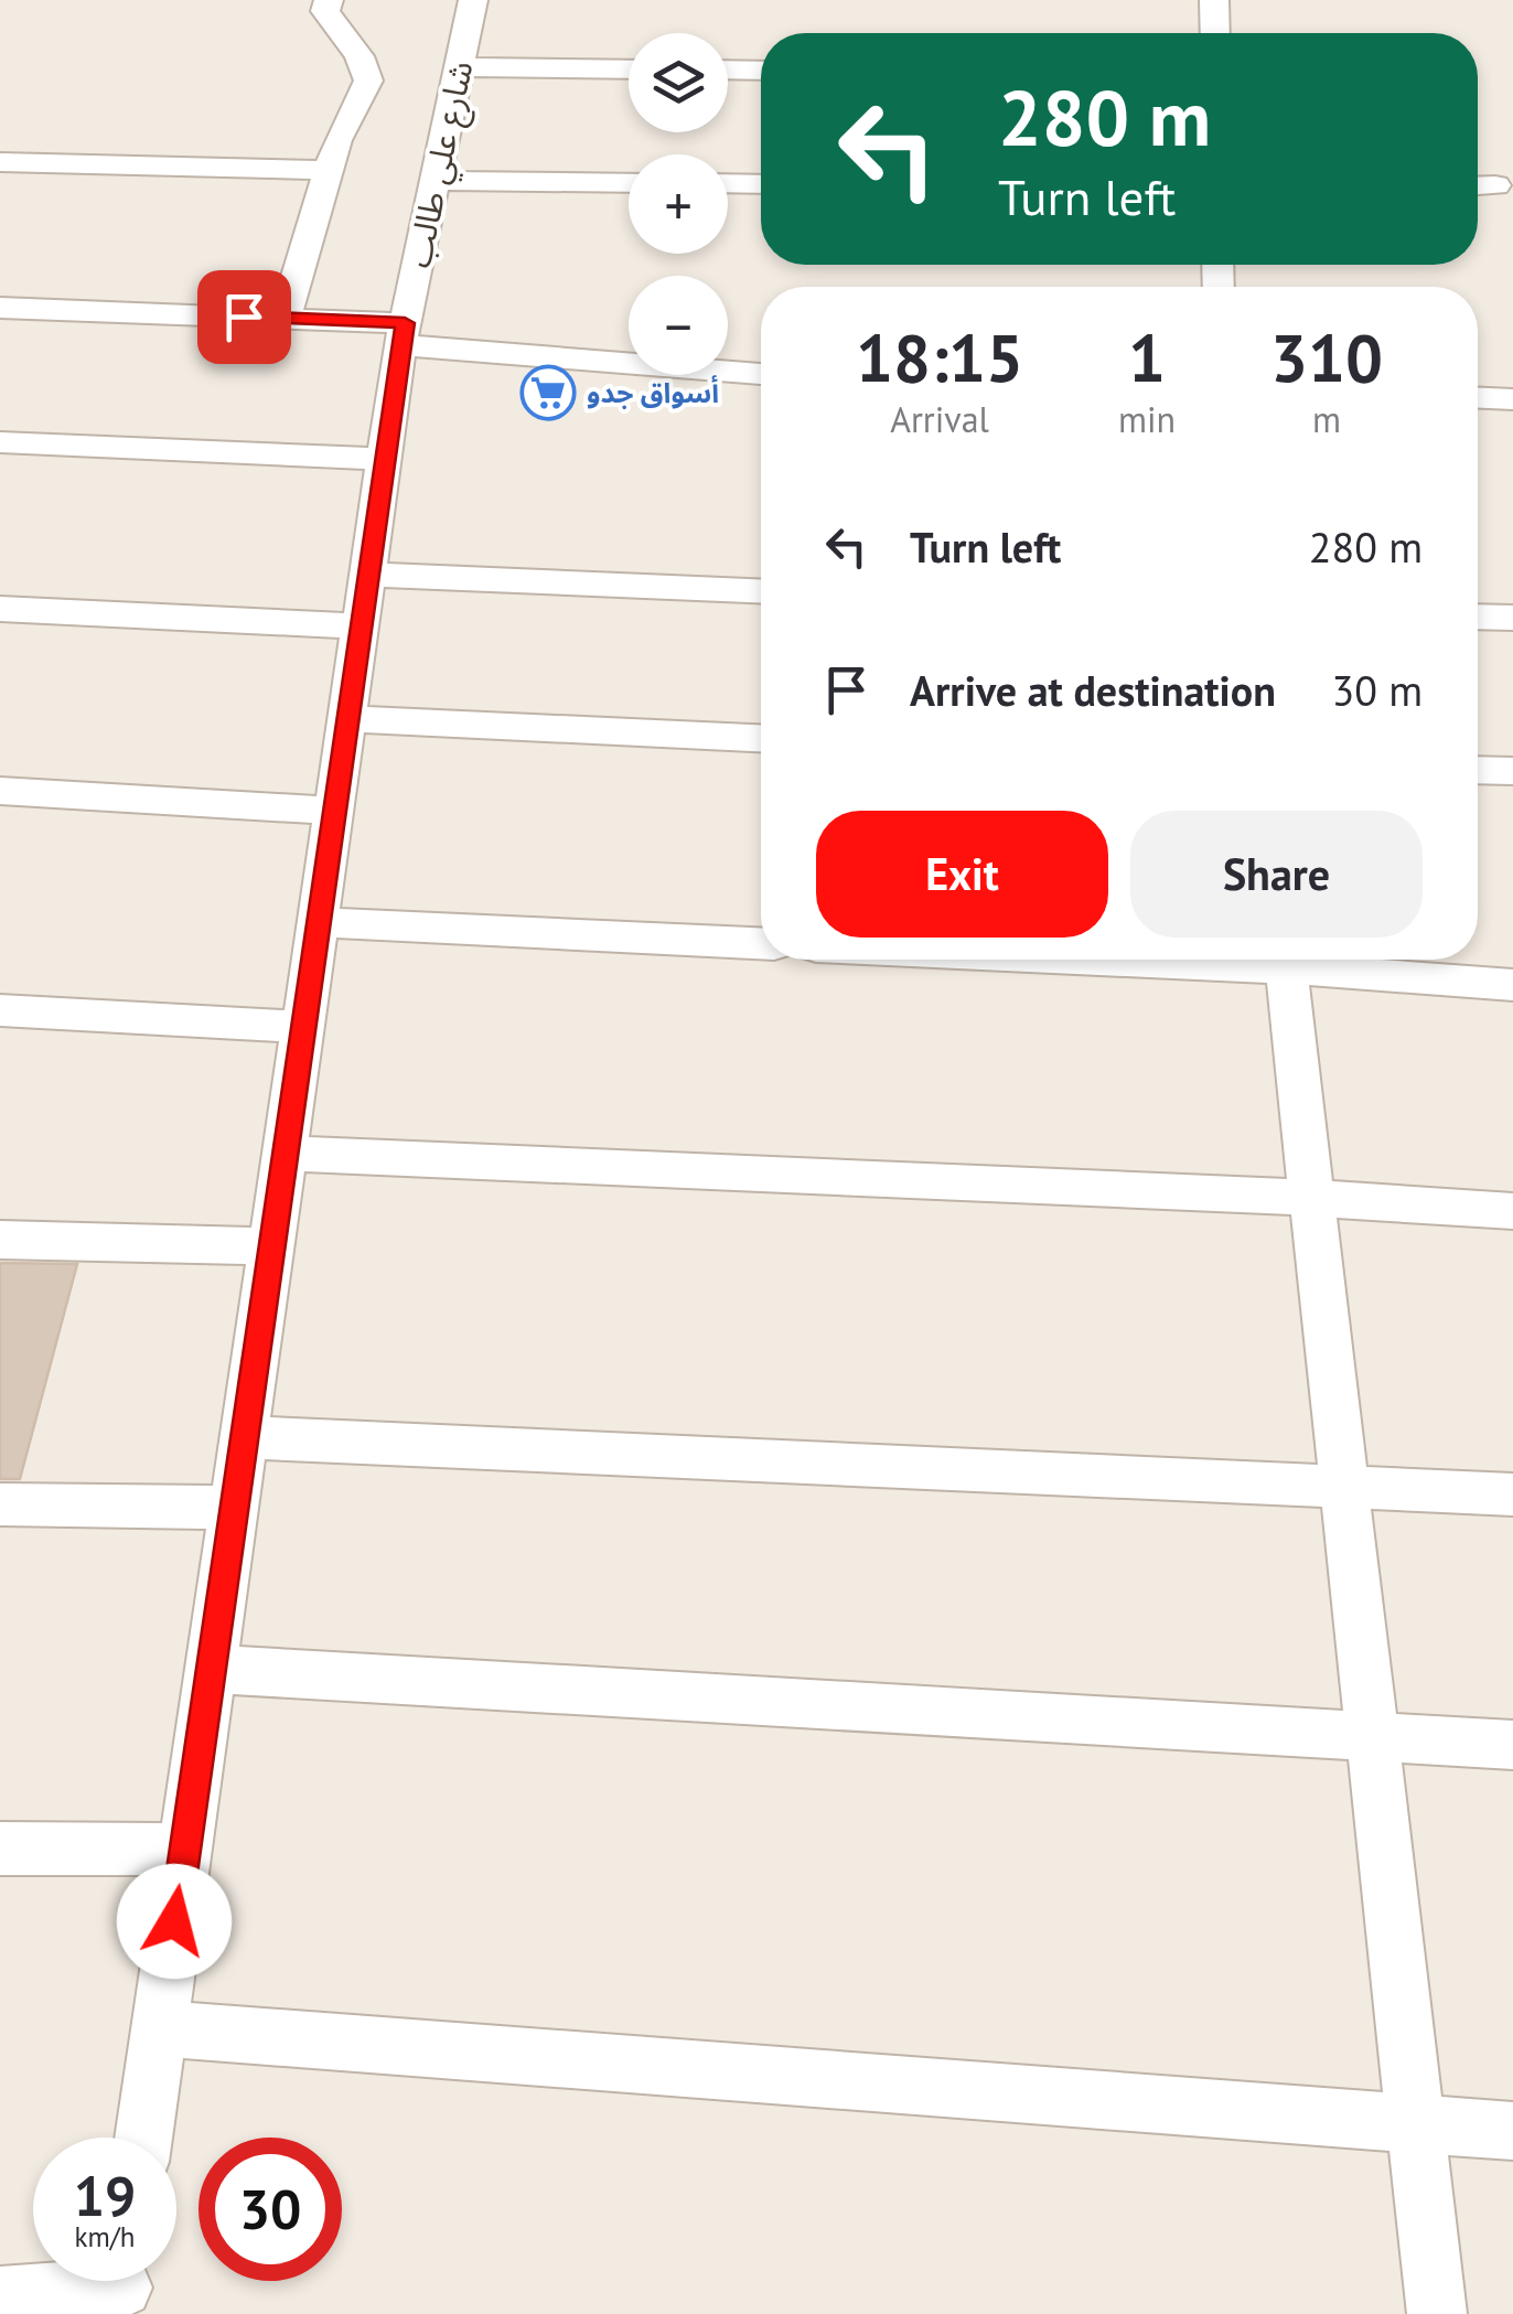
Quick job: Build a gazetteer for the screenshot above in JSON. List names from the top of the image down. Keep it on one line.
{"streets":{"street":["شارع علي طالب"]},"places":{"supermarket":["أسواق جدو"]},"page":{"map_buttons":["+","−"],"turn":["280 m","Turn left"],"eta":["18:15","Arrival","1","min","310","m"],"list":[{"name":"Turn left","value":"280 m"},{"name":"Arrive at destination","value":"30 m"}],"buttons":["Exit","Share"],"speed":"19 km/h","limit":"30"}}
